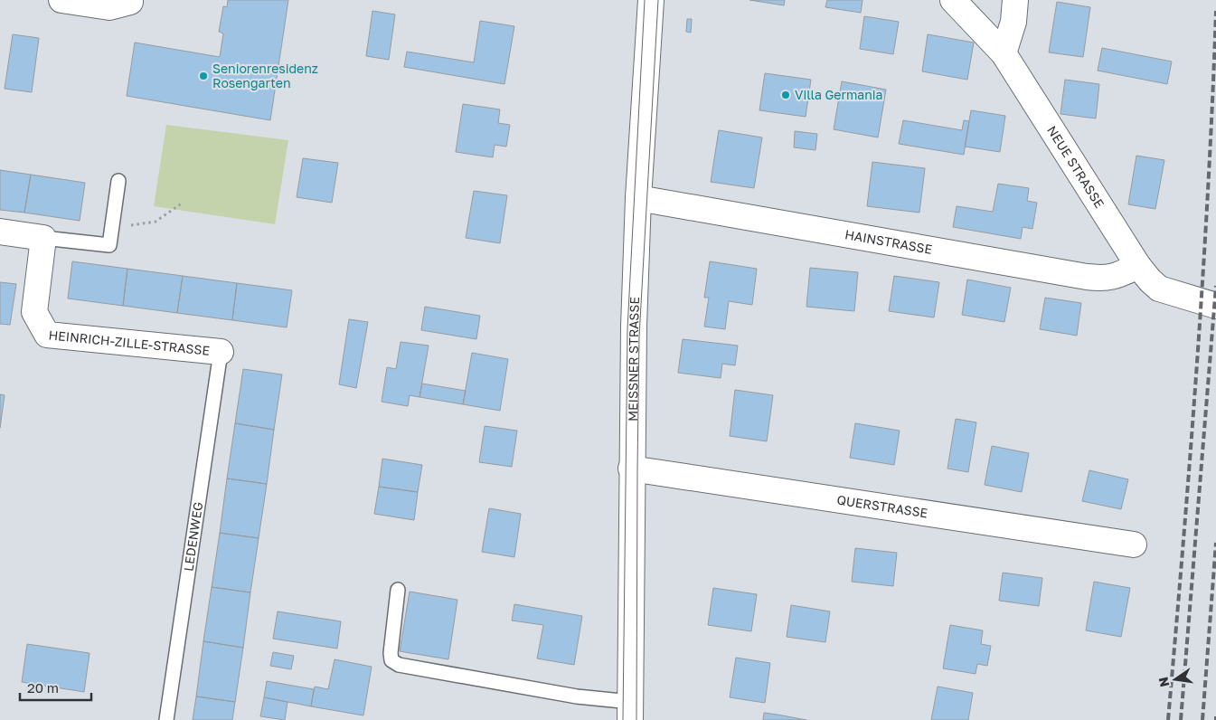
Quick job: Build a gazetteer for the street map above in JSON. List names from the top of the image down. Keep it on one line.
{"streets":{"street":["NEUE STRASSE","HAINSTRASSE","HEINRICH-ZILLE-STRASSE","MEISSNER STRASSE","QUERSTRASSE"],"lane":["LEDENWEG"]},"crossings":[["NEUE STRASSE","HAINSTRASSE"],["HAINSTRASSE","MEISSNER STRASSE"],["HEINRICH-ZILLE-STRASSE","LEDENWEG"],["MEISSNER STRASSE","QUERSTRASSE"]],"places":["Seniorenresidenz Rosengarten","Villa Germania"],"scale_bar":"20 m","north":"left"}
